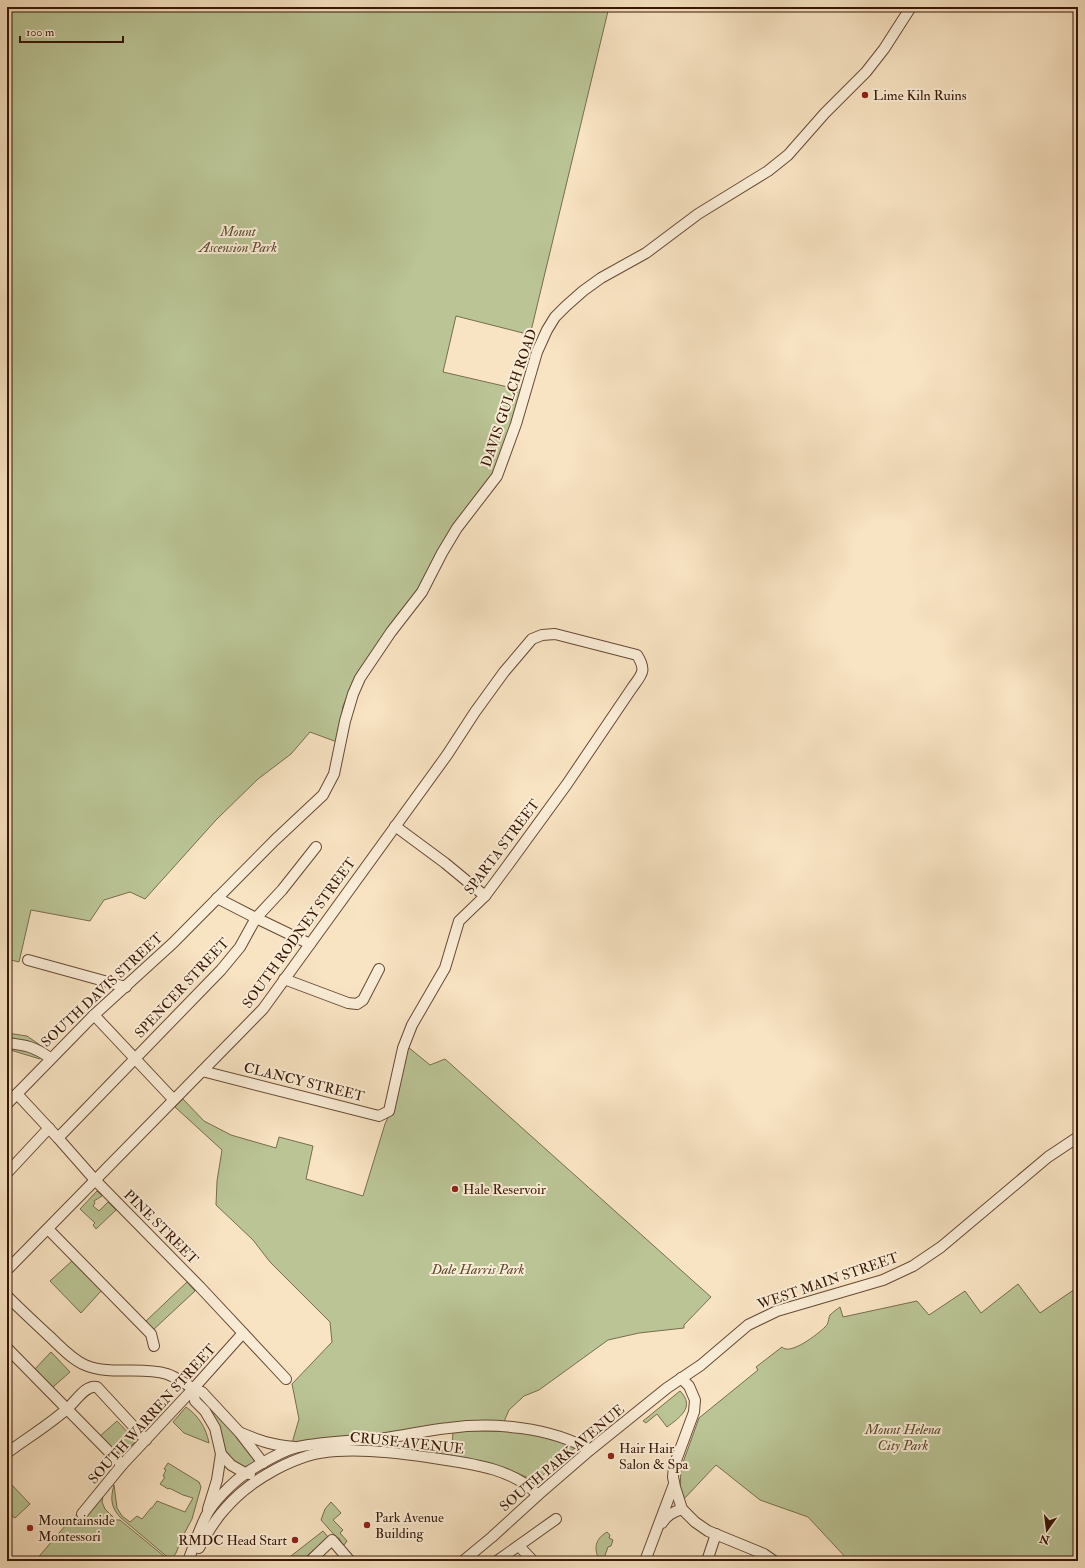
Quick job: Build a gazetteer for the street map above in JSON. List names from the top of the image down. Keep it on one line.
{"streets":{"street":["DAVIS GULCH ROAD","SPARTA STREET","SOUTH RODNEY STREET","SPENCER STREET","SOUTH DAVIS STREET","CLANCY STREET","PINE STREET","WEST MAIN STREET","SOUTH WARREN STREET","CRUSE AVENUE","SOUTH PARK AVENUE"]},"crossings":[["DAVIS GULCH ROAD","SOUTH DAVIS STREET"],["SPARTA STREET","SOUTH RODNEY STREET"],["SPARTA STREET","CLANCY STREET"],["SOUTH RODNEY STREET","CLANCY STREET"],["SOUTH RODNEY STREET","PINE STREET"],["SPENCER STREET","PINE STREET"],["SOUTH DAVIS STREET","PINE STREET"],["PINE STREET","SOUTH WARREN STREET"],["WEST MAIN STREET","SOUTH PARK AVENUE"],["CRUSE AVENUE","SOUTH PARK AVENUE"]],"parks":["Mount Ascension Park","Dale Harris Park","Mount Helena City Park"],"places":["Lime Kiln Ruins","Hale Reservoir","Hair Hair Salon & Spa","Park Avenue Building","Mountainside Montessori","RMDC Head Start"],"scale_bar":"100 m","north":"bottom"}
